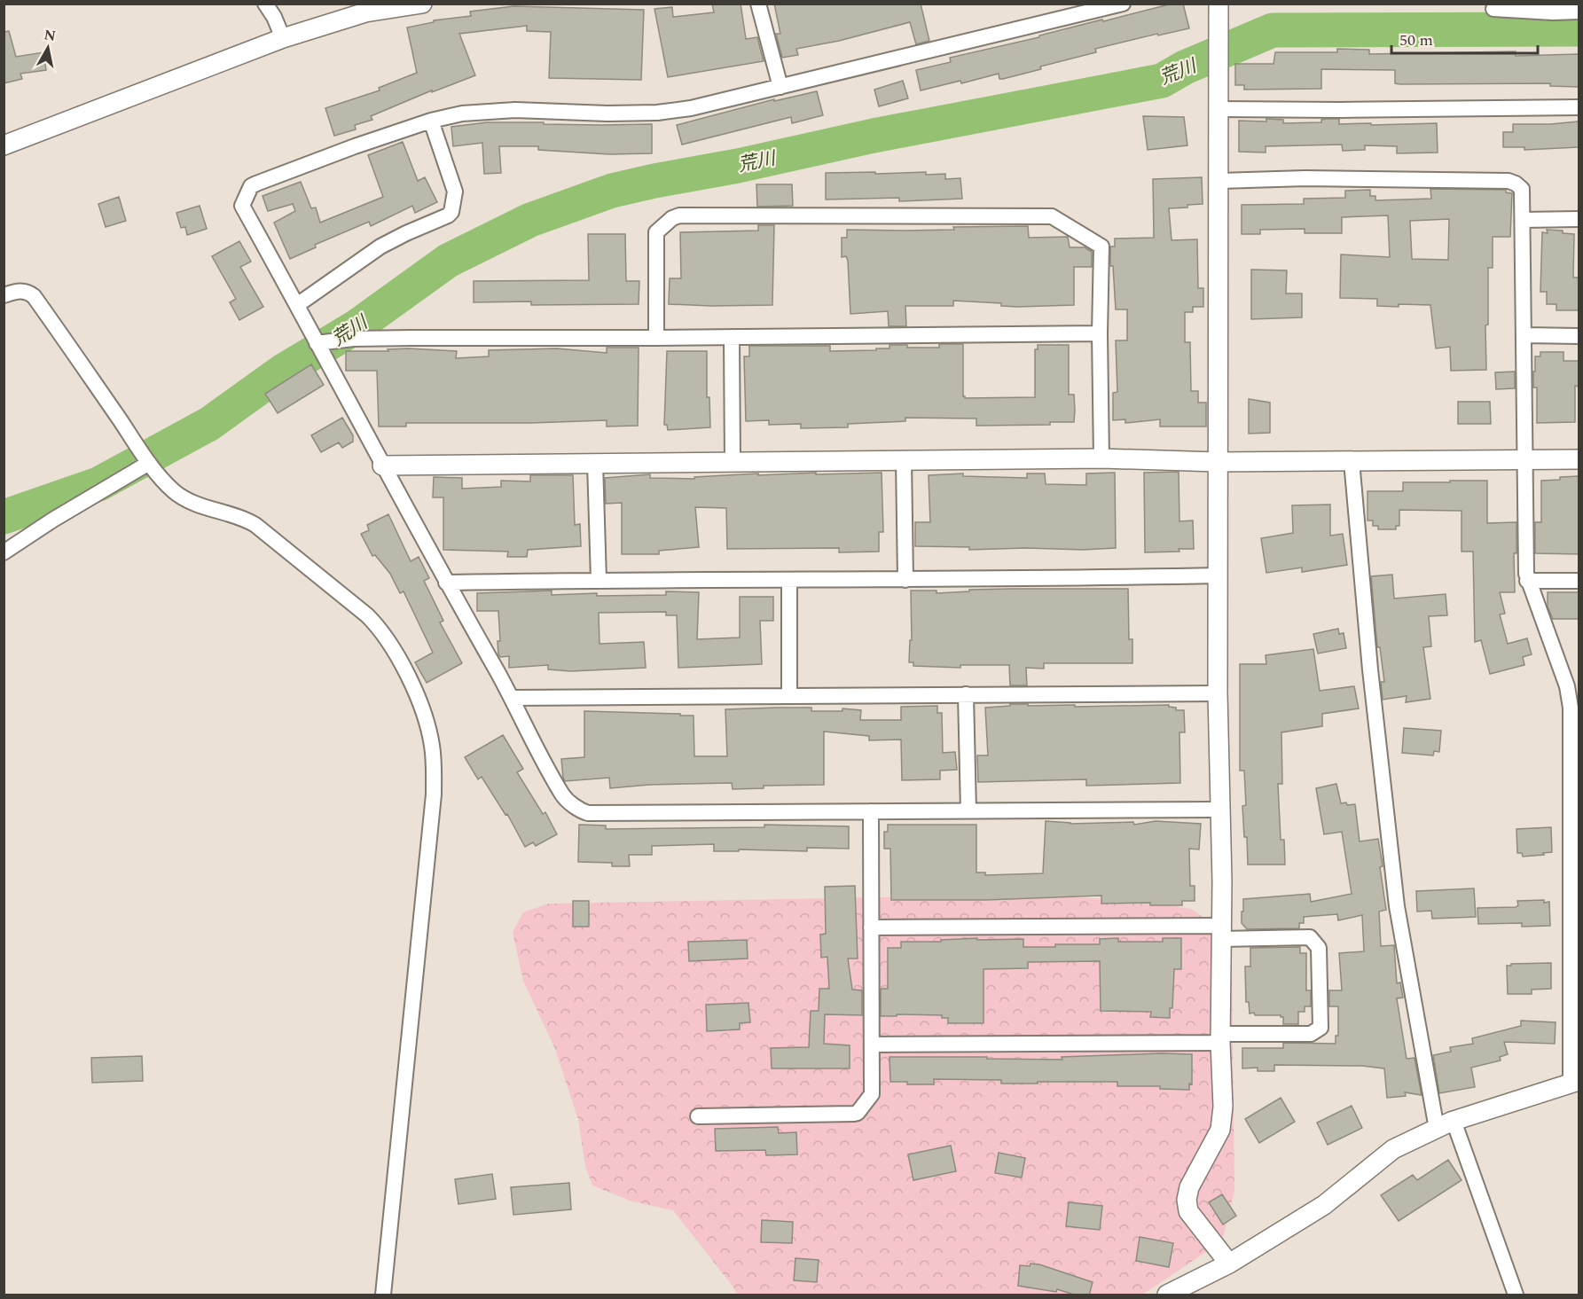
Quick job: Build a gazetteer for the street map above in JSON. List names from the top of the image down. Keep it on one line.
{"water":["荒川"],"scale_bar":"50 m","north":"top"}
